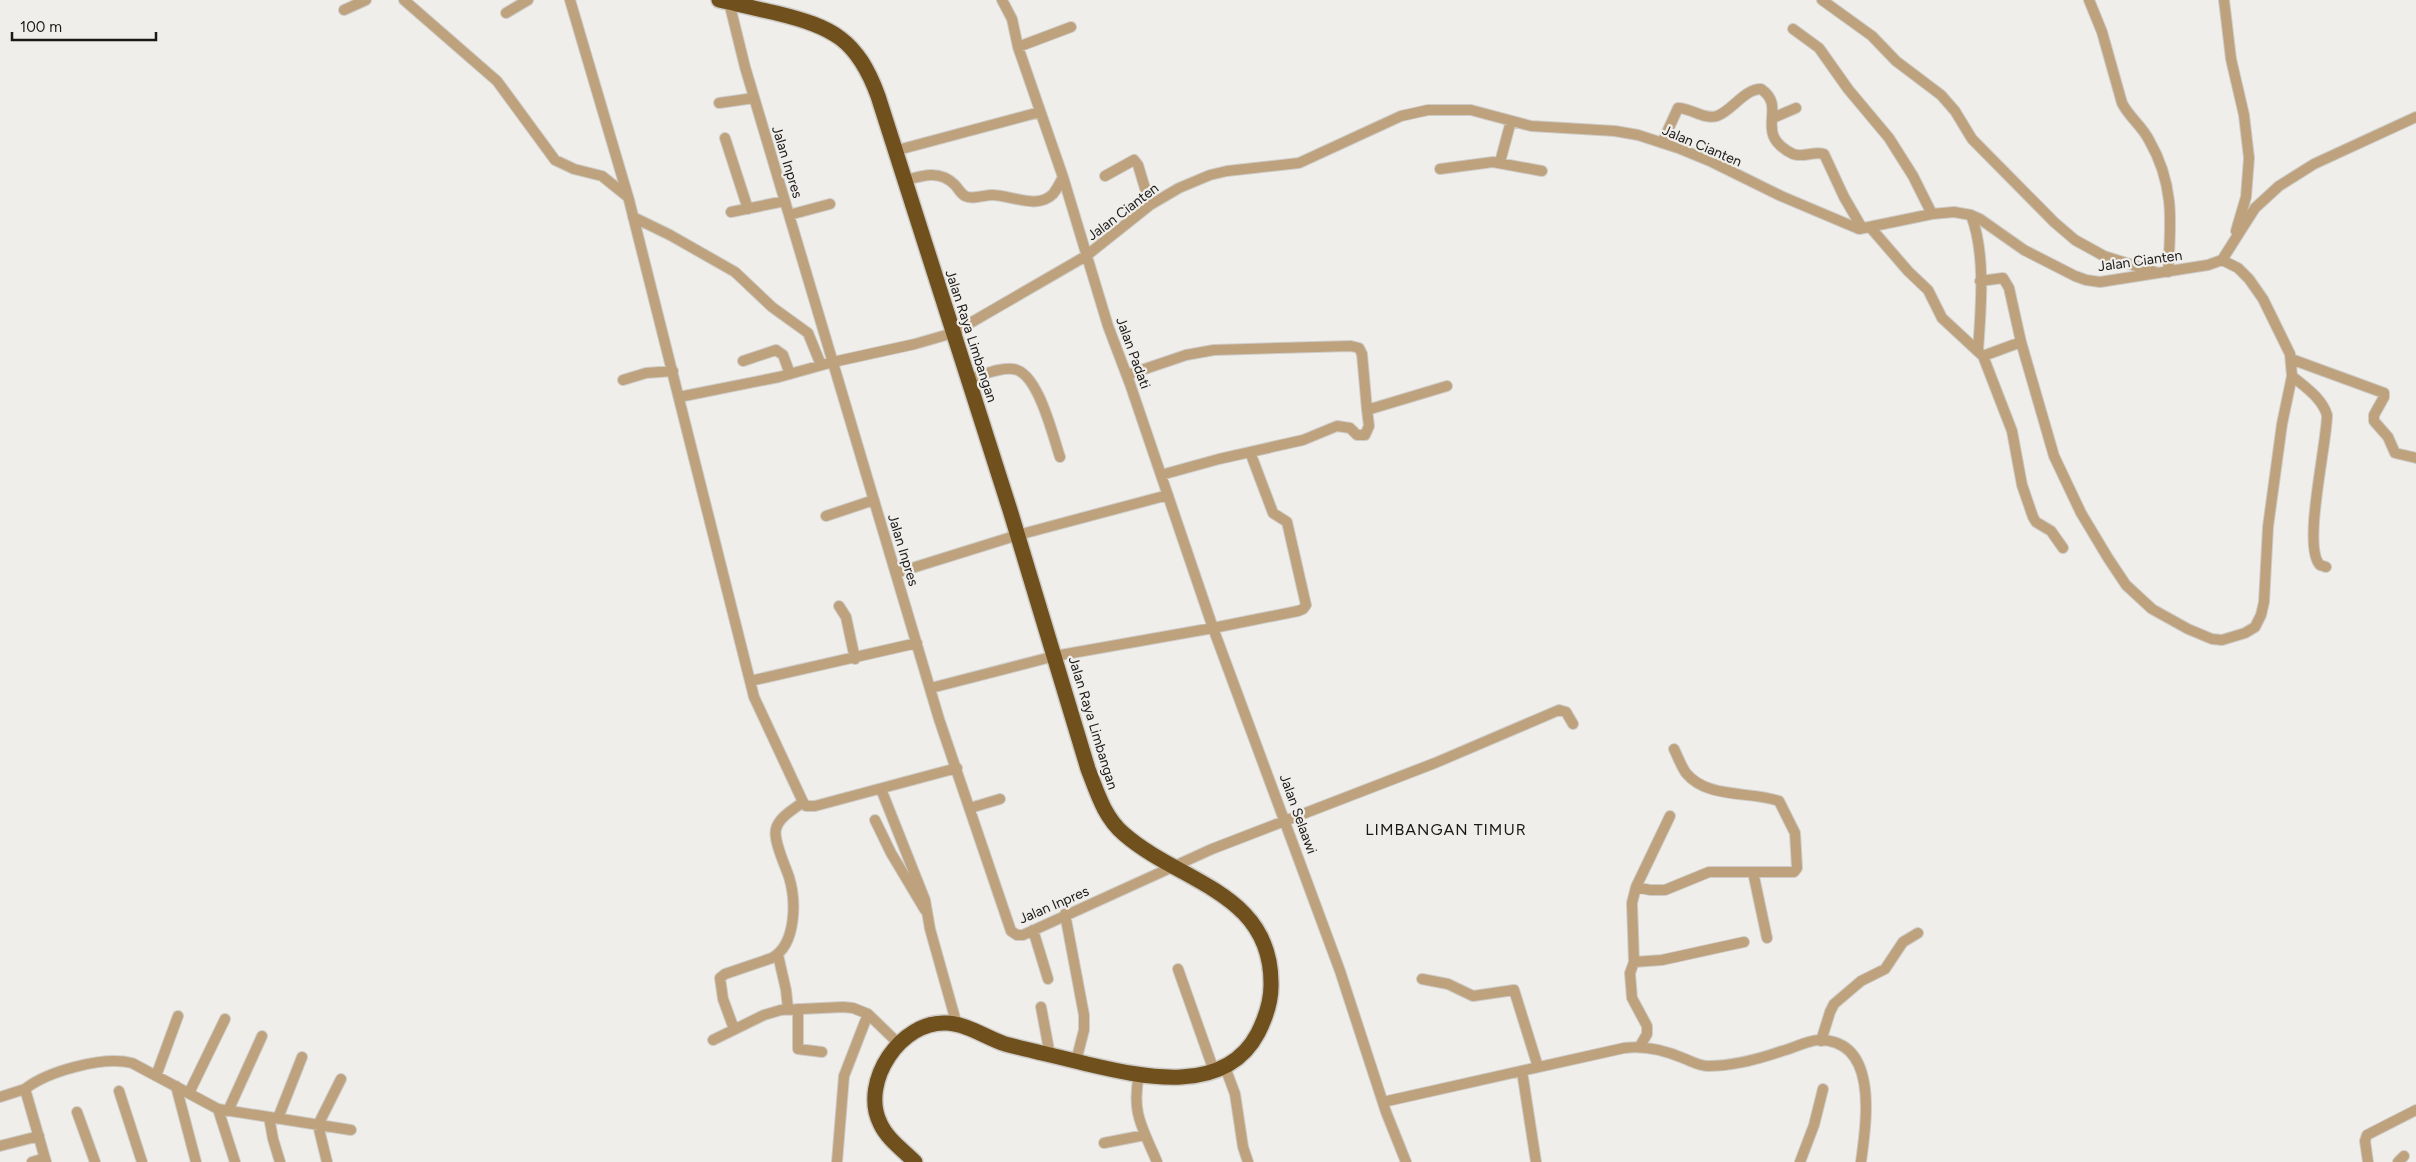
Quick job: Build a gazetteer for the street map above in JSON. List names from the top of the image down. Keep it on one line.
{"streets":{"highway":["Jalan Raya Limbangan"],"street":["Jalan Cianten","Jalan Inpres","Jalan Padati","Jalan Selaawi"]},"crossings":[["Jalan Cianten","Jalan Inpres"],["Jalan Cianten","Jalan Raya Limbangan"],["Jalan Cianten","Jalan Padati"],["Jalan Inpres","Jalan Raya Limbangan"],["Jalan Inpres","Jalan Selaawi"],["Jalan Padati","Jalan Selaawi"]],"districts":["LIMBANGAN TIMUR"],"scale_bar":"100 m"}
